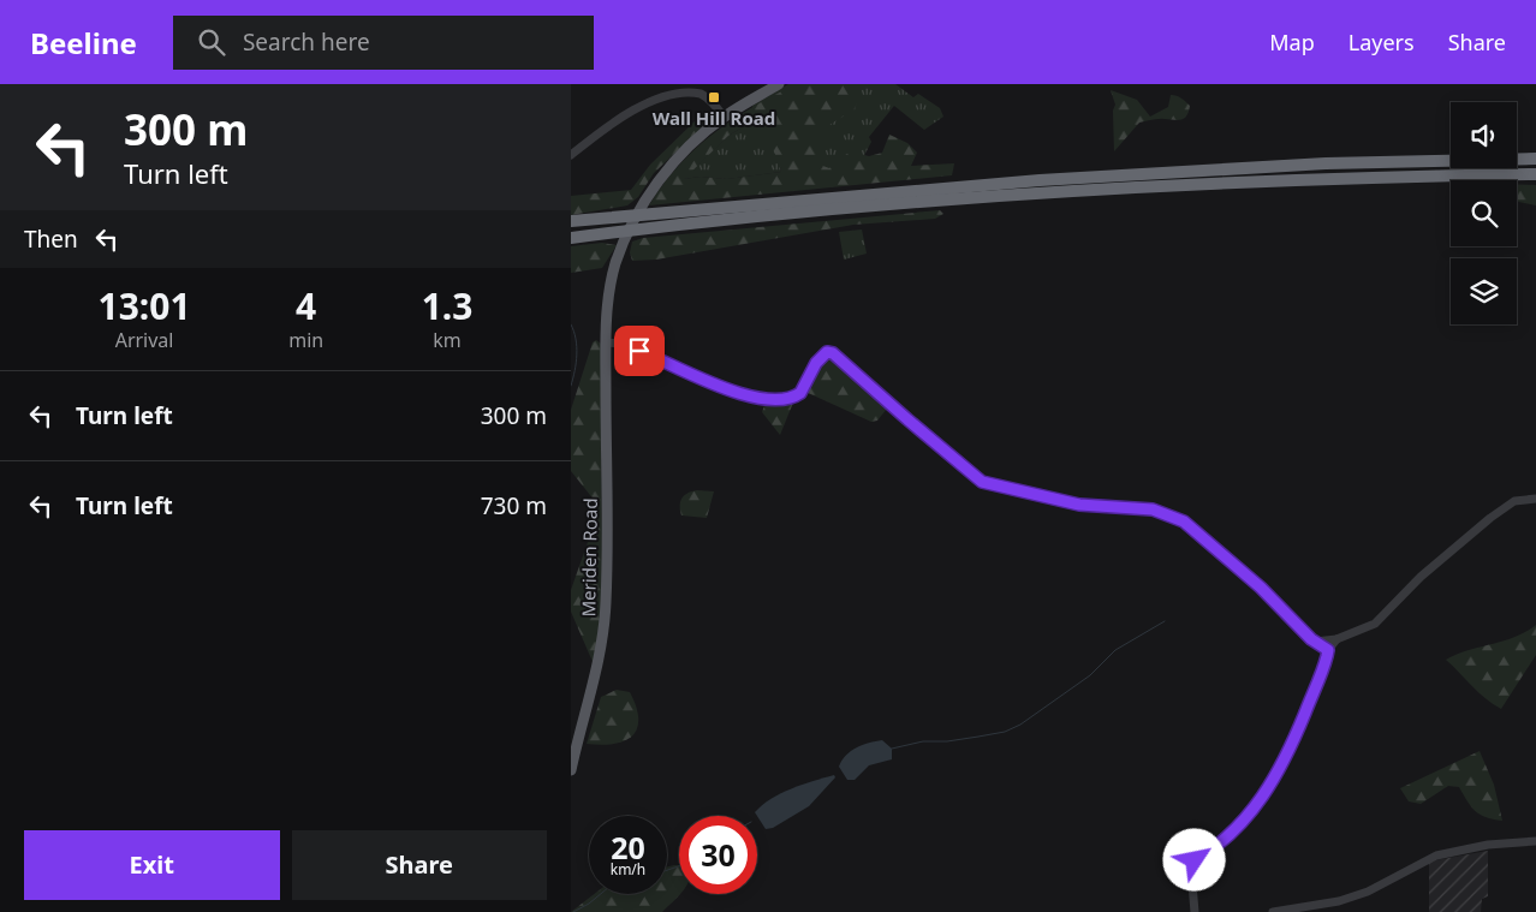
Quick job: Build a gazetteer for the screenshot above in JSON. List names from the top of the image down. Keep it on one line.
{"streets":{"main road":["Meriden Road"]},"places":{"transit":["Wall Hill Road"]},"page":{"header":"Beeline","search":"Search here","nav":["Map","Layers","Share"],"turn":["300 m","Turn left"],"then":"Then","eta":["13:01","Arrival","4","min","1.3","km"],"list":[{"name":"Turn left","value":"300 m"},{"name":"Turn left","value":"730 m"}],"speed":"20 km/h","limit":"30","buttons":["Exit","Share"]}}
